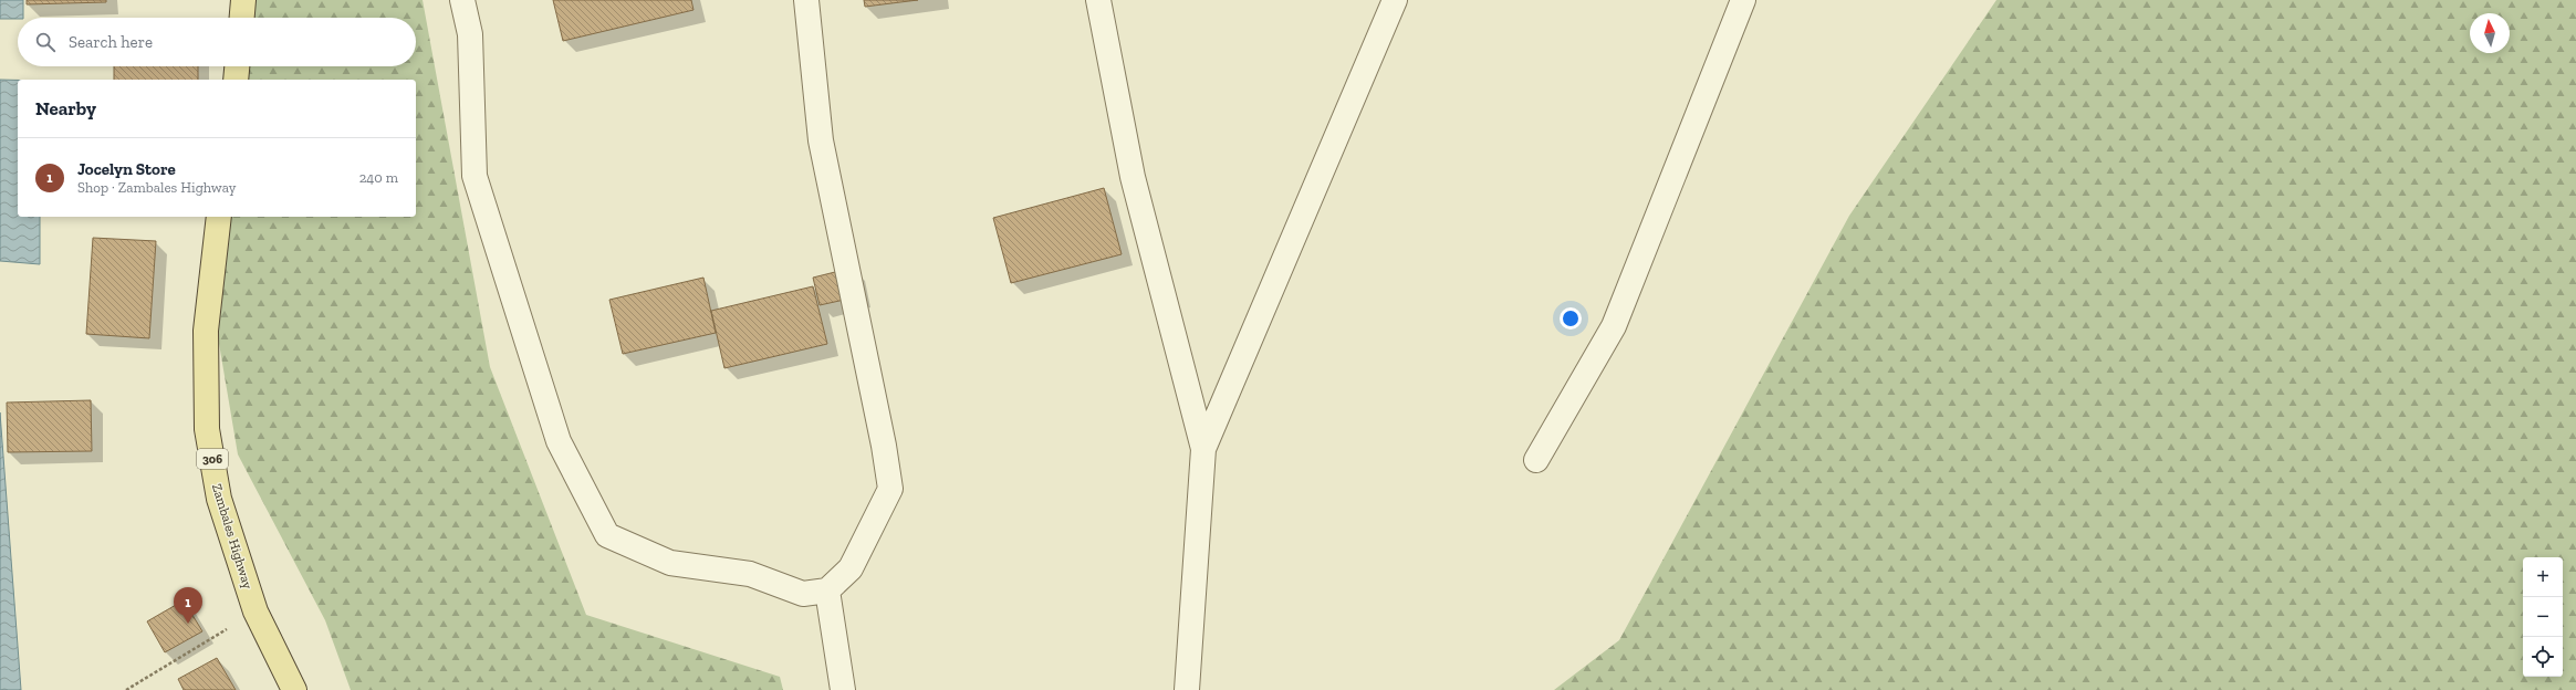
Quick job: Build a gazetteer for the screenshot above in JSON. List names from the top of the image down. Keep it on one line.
{"streets":{"main road":["306","Zambales Highway"]},"north":"top","page":{"search":"Search here","heading":"Nearby","list":[{"mark":"1","name":"Jocelyn Store","note":"Shop · Zambales Highway","value":"240 m"}],"map_buttons":["+","−"],"pins":"1"}}
